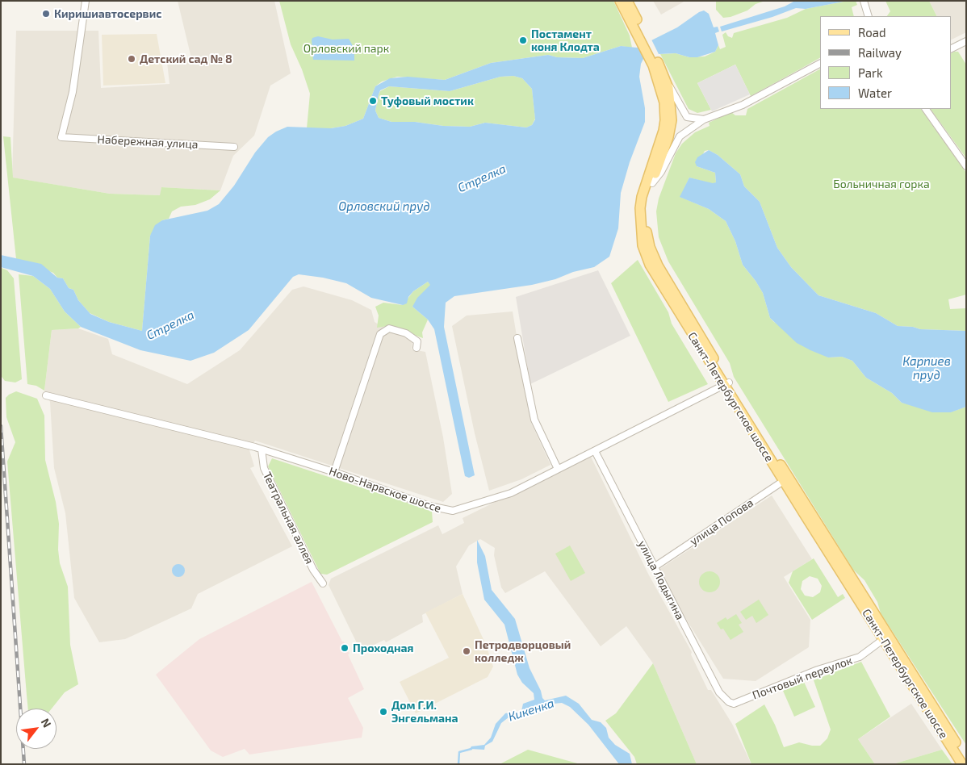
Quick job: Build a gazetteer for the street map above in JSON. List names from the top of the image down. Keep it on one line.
{"streets":{"main road":["Санкт-Петербургское шоссе"],"street":["Набережная улица","Ново-Нарвское шоссе","Театральная аллея","улица Попова","улица Лодыгина","Почтовый переулок"]},"crossings":[["Санкт-Петербургское шоссе","Ново-Нарвское шоссе"],["Санкт-Петербургское шоссе","улица Попова"],["Санкт-Петербургское шоссе","Почтовый переулок"],["Ново-Нарвское шоссе","Театральная аллея"],["Ново-Нарвское шоссе","улица Лодыгина"],["улица Попова","улица Лодыгина"],["улица Лодыгина","Почтовый переулок"]],"water":["Стрелка","Орловский пруд","Карпиев пруд","Кикенка"],"parks":["Орловский парк","Больничная горка"],"places":["Киришиавтосервис","Постамент коня Клодта","Детский сад № 8","Туфовый мостик","Проходная","Петродворцовый колледж","Дом Г.И. Энгельмана"],"legend":["Road","Railway","Park","Water"],"north":"top right"}
